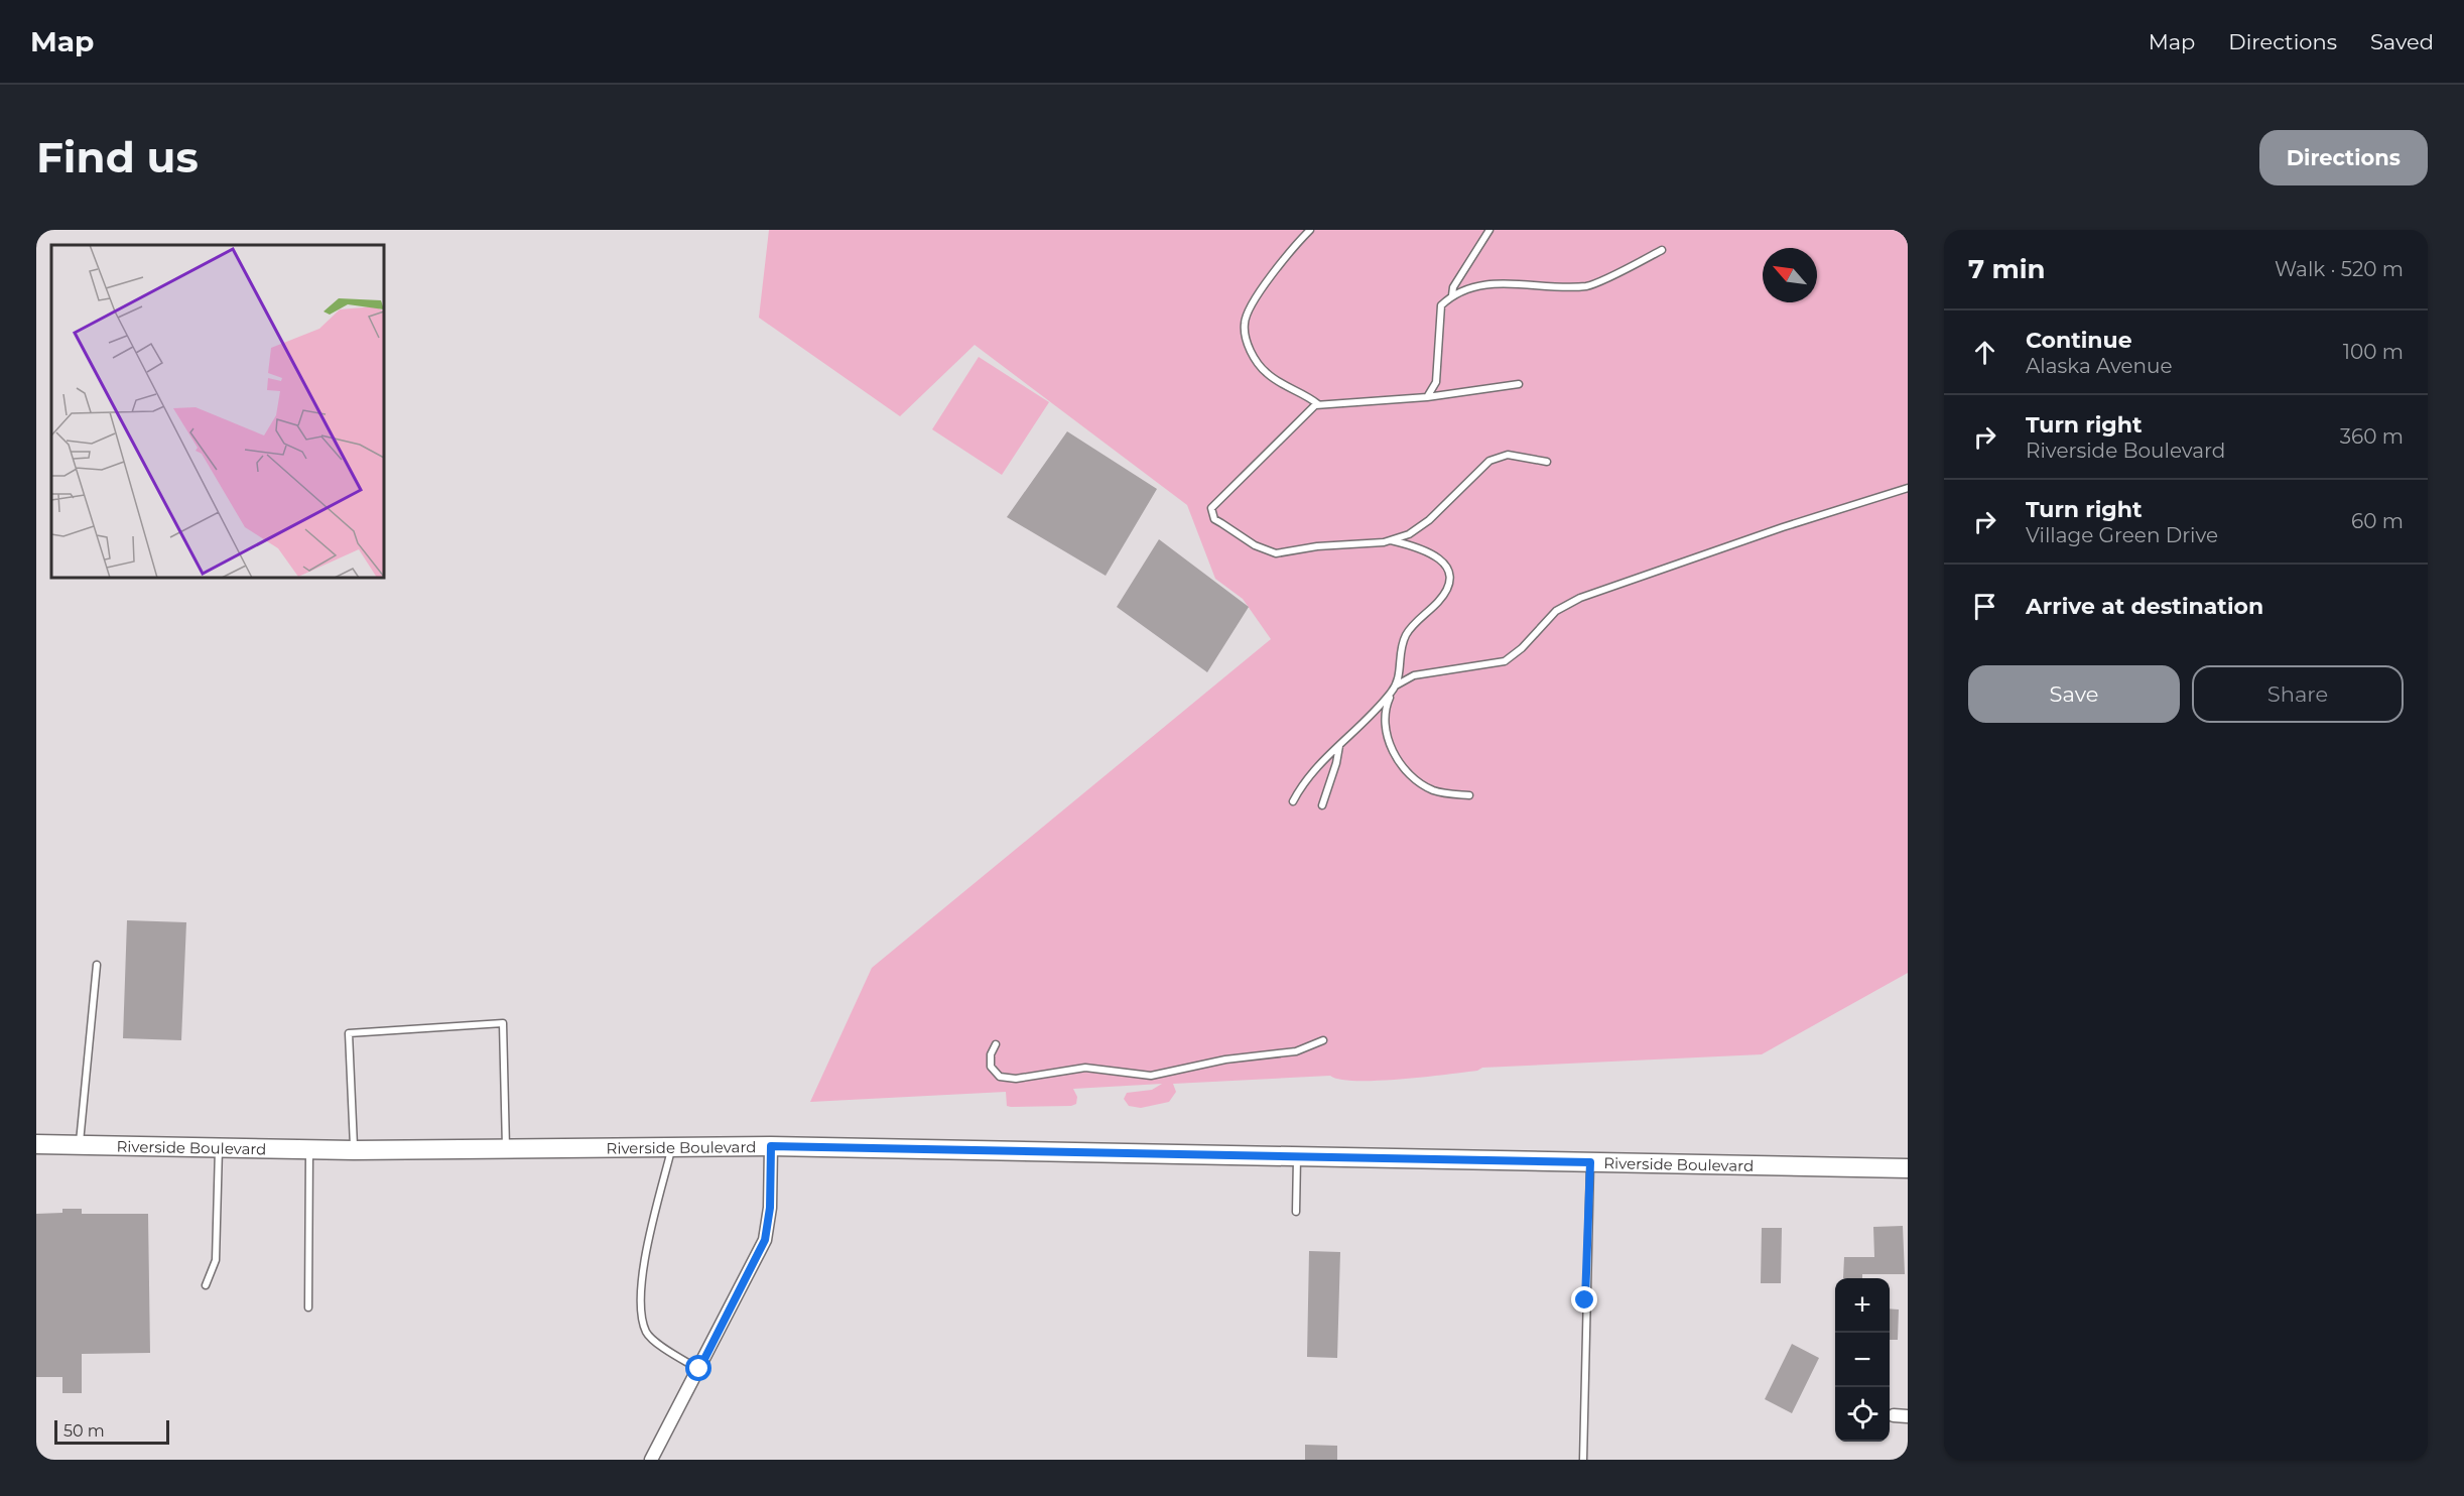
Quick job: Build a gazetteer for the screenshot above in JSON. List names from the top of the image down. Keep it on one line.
{"streets":{"main road":["Riverside Boulevard"]},"scale_bar":"50 m","north":"top left","page":{"header":"Map","nav":["Map","Directions","Saved"],"buttons":["Directions",["Save","Share"]],"title":"Find us","heading":["7 min","Walk · 520 m"],"list":[["Continue","Alaska Avenue","100 m"],["Turn right","Riverside Boulevard","360 m"],["Turn right","Village Green Drive","60 m"],"Arrive at destination"],"map_buttons":["+","−"],"scale":"50 m"}}
